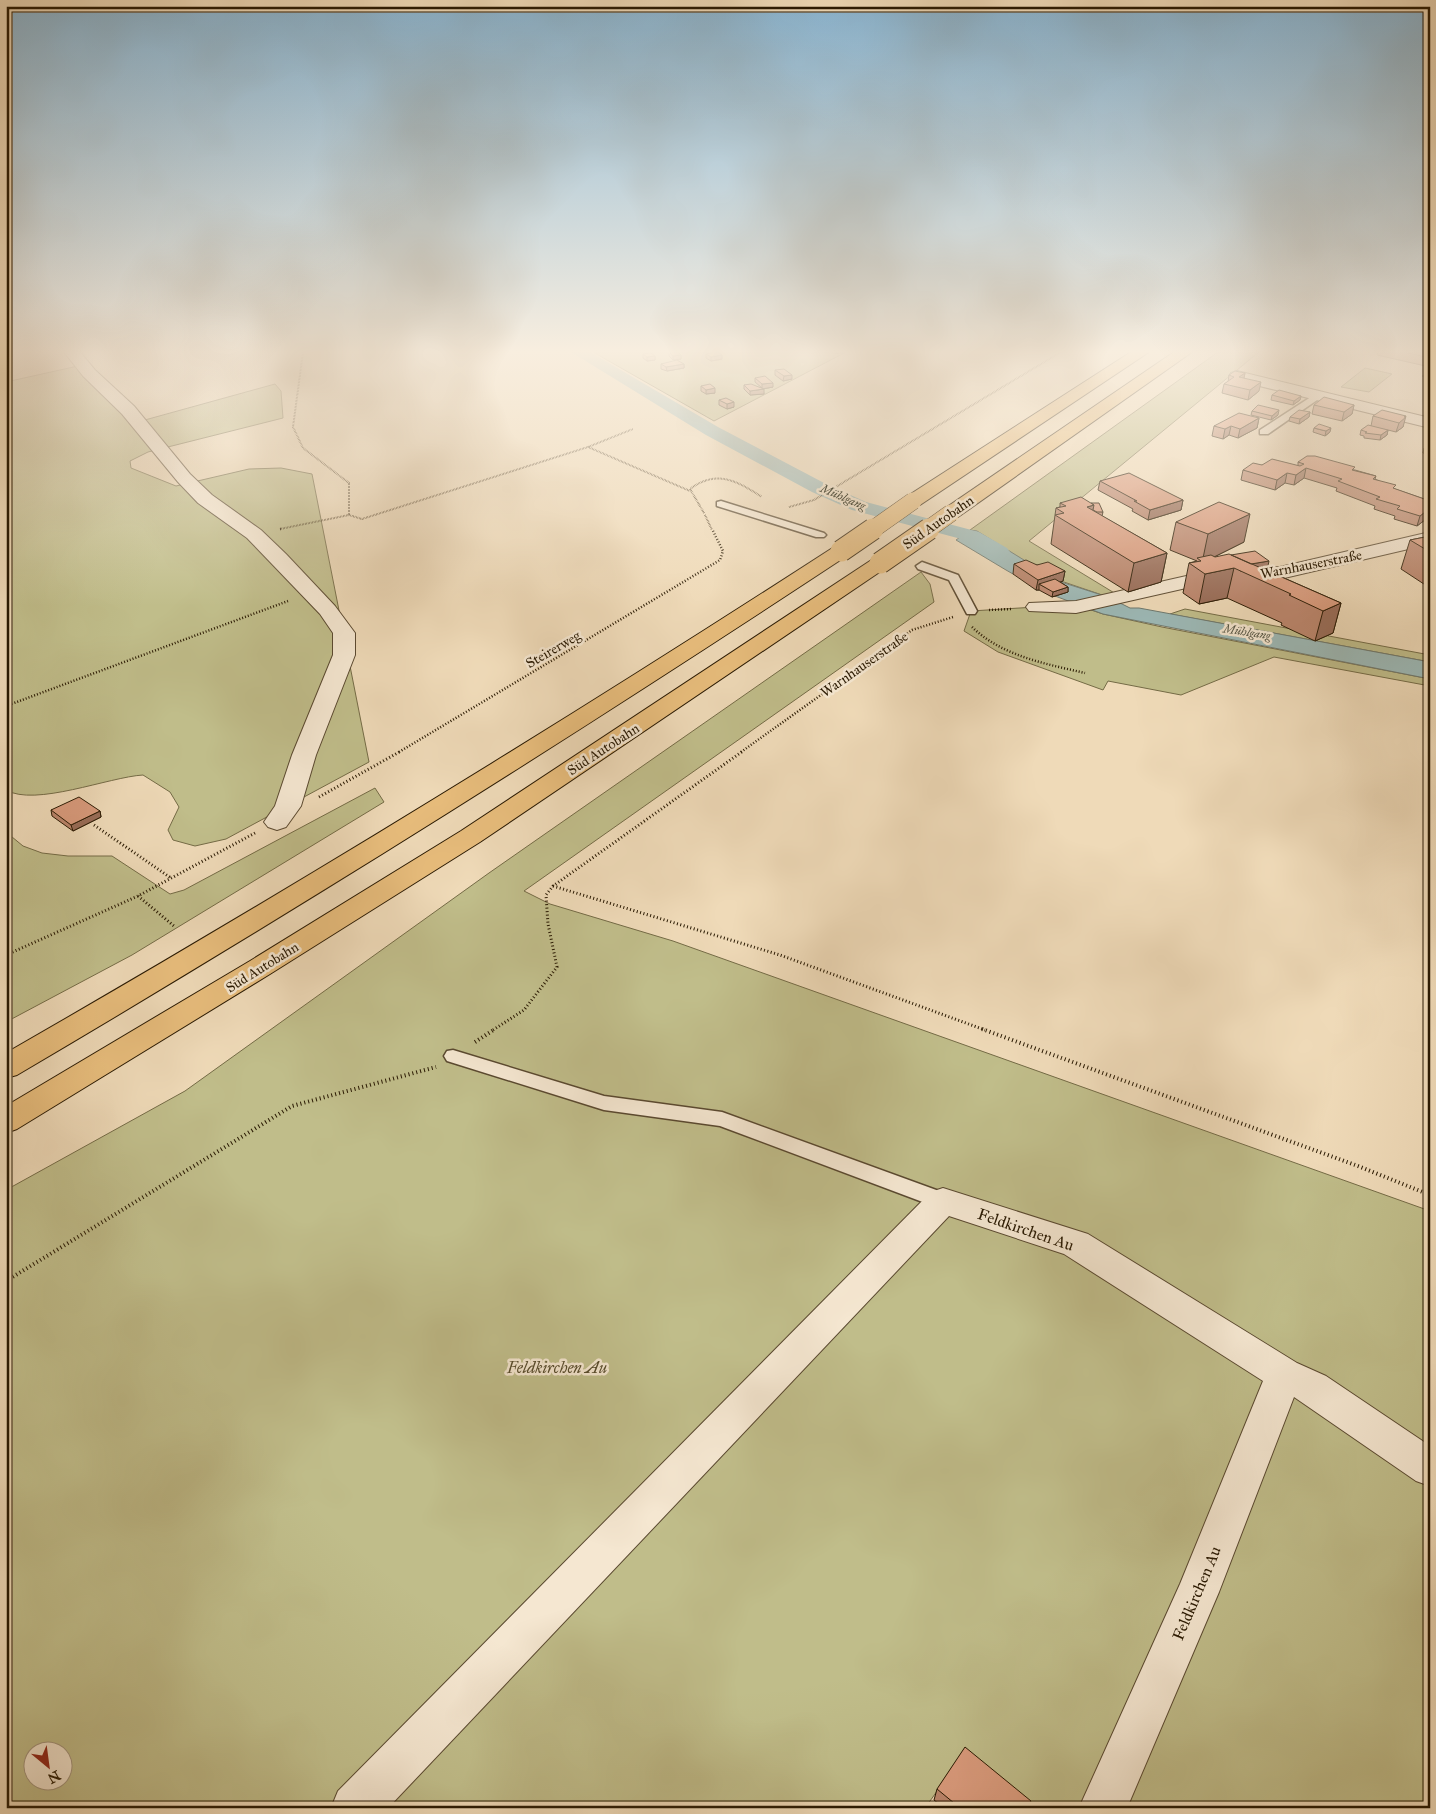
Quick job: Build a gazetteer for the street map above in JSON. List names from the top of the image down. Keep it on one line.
{"streets":{"highway":["Süd Autobahn"],"street":["Warnhauserstraße","Feldkirchen Au"],"path":["Steirerweg"]},"water":["Mühlgang"],"parks":["Feldkirchen Au"],"north":"bottom right"}
